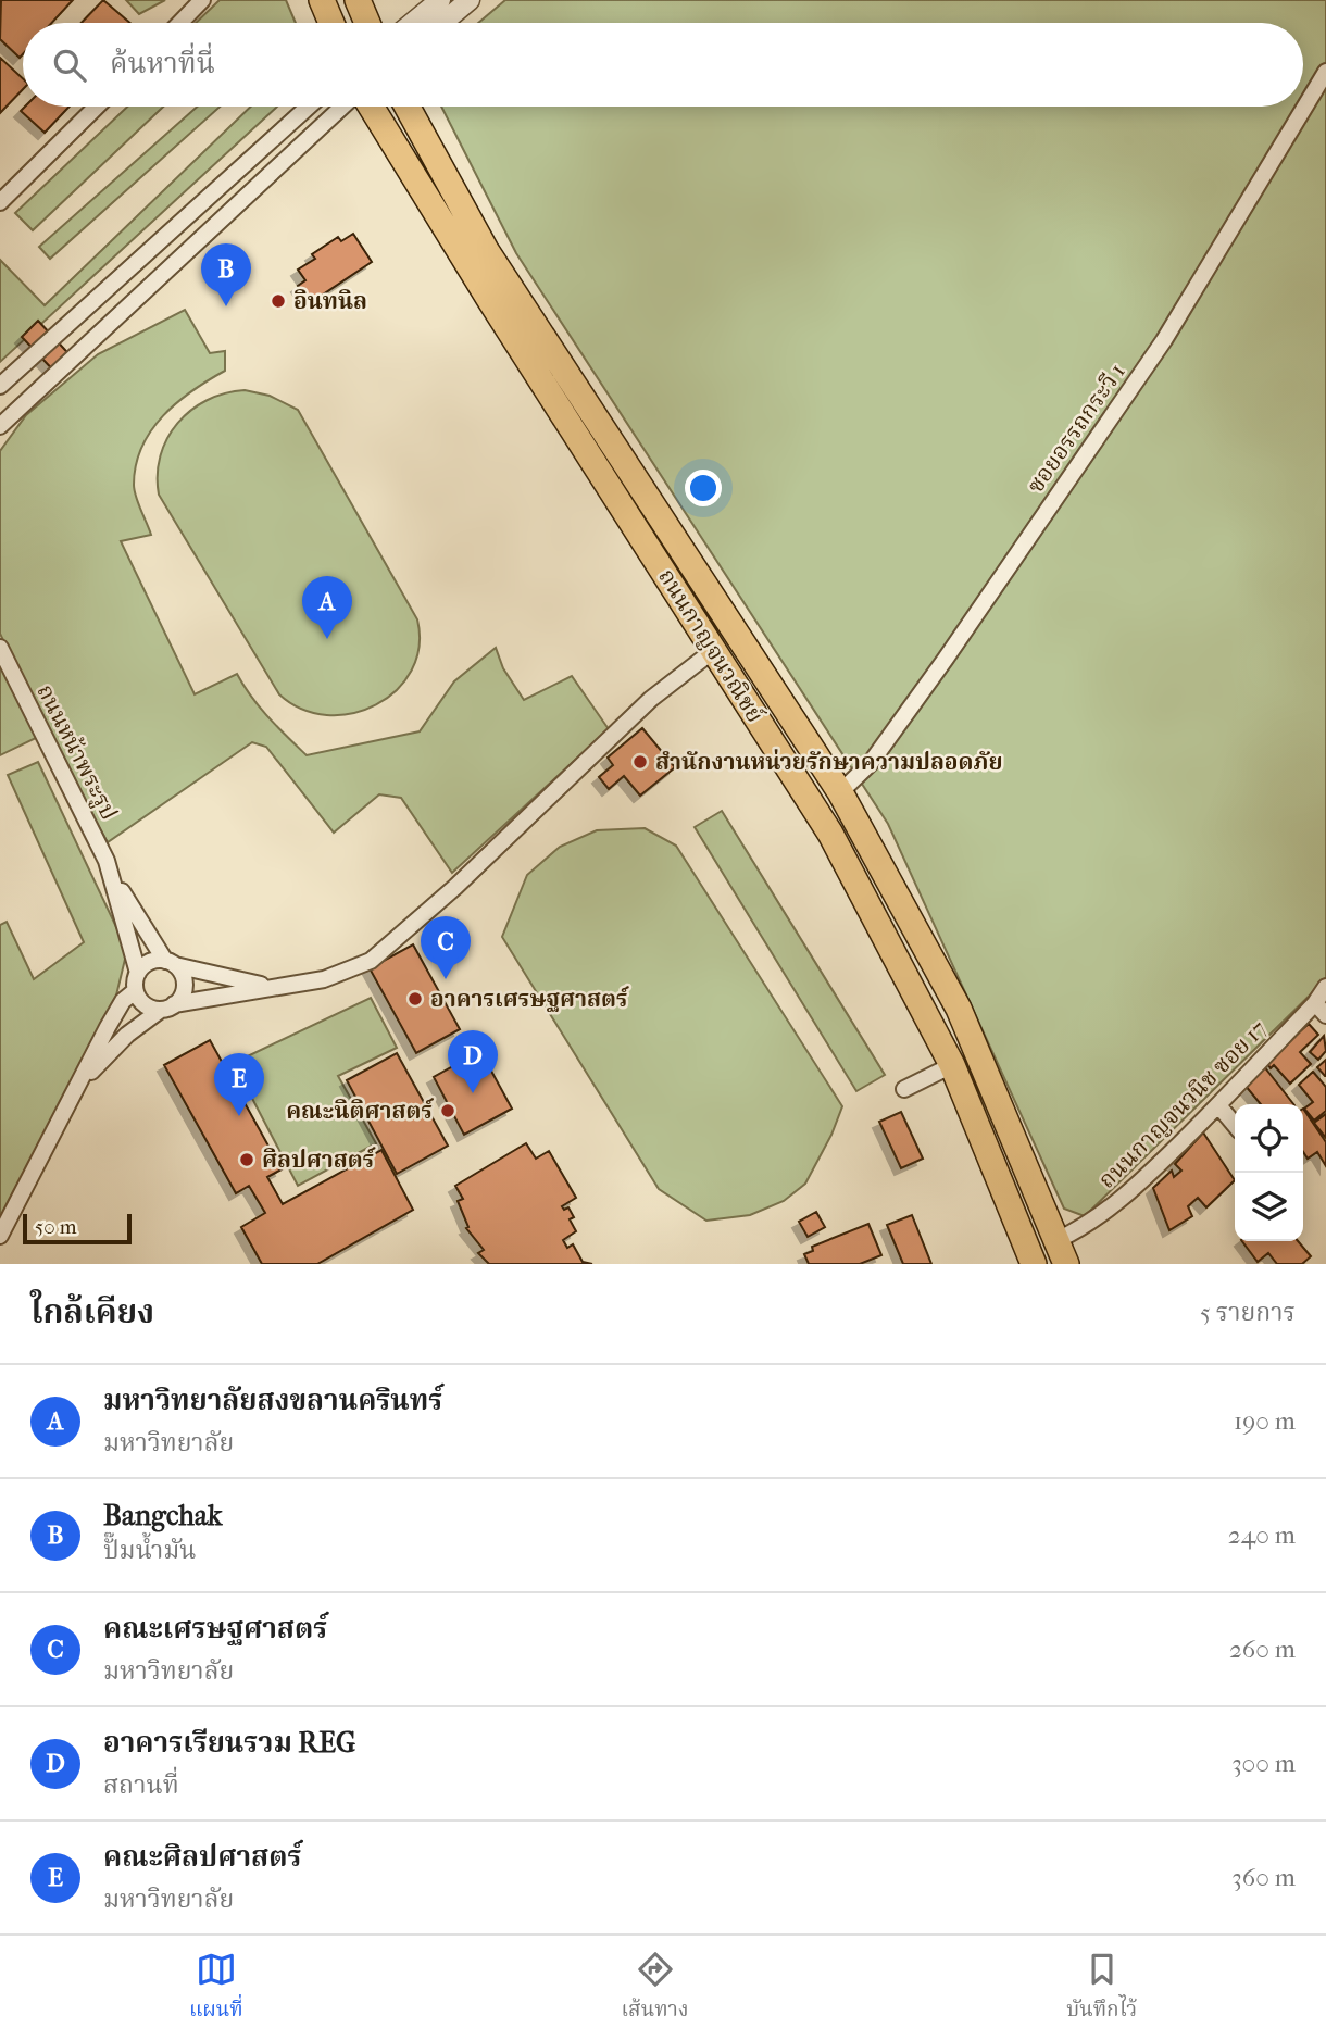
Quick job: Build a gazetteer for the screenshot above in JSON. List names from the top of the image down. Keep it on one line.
{"streets":{"main road":["ถนนกาญจนวณิชย์"],"street":["ซอยอรรถกระวี 1","ถนนหน้าพระรูป","ถนนกาญจนวนิช ซอย 17"]},"crossings":[["ซอยอรรถกระวี 1","ถนนกาญจนวณิชย์"],["ถนนกาญจนวณิชย์","ถนนกาญจนวนิช ซอย 17"]],"places":["อินทนิล","สำนักงานหน่วยรักษาความปลอดภัย","อาคารเศรษฐศาสตร์","คณะนิติศาสตร์","ศิลปศาสตร์"],"scale_bar":"50 m","page":{"search":"ค้นหาที่นี่","pins":["B","A","C","D","E"],"scale":"50 m","heading":["ใกล้เคียง","5 รายการ"],"list":[{"mark":"A","name":"มหาวิทยาลัยสงขลานครินทร์","note":"มหาวิทยาลัย","value":"190 m"},{"mark":"B","name":"Bangchak","note":"ปั๊มน้ำมัน","value":"240 m"},{"mark":"C","name":"คณะเศรษฐศาสตร์","note":"มหาวิทยาลัย","value":"260 m"},{"mark":"D","name":"อาคารเรียนรวม REG","note":"สถานที่","value":"300 m"},{"mark":"E","name":"คณะศิลปศาสตร์","note":"มหาวิทยาลัย","value":"360 m"}],"nav":["แผนที่","เส้นทาง","บันทึกไว้"]}}
